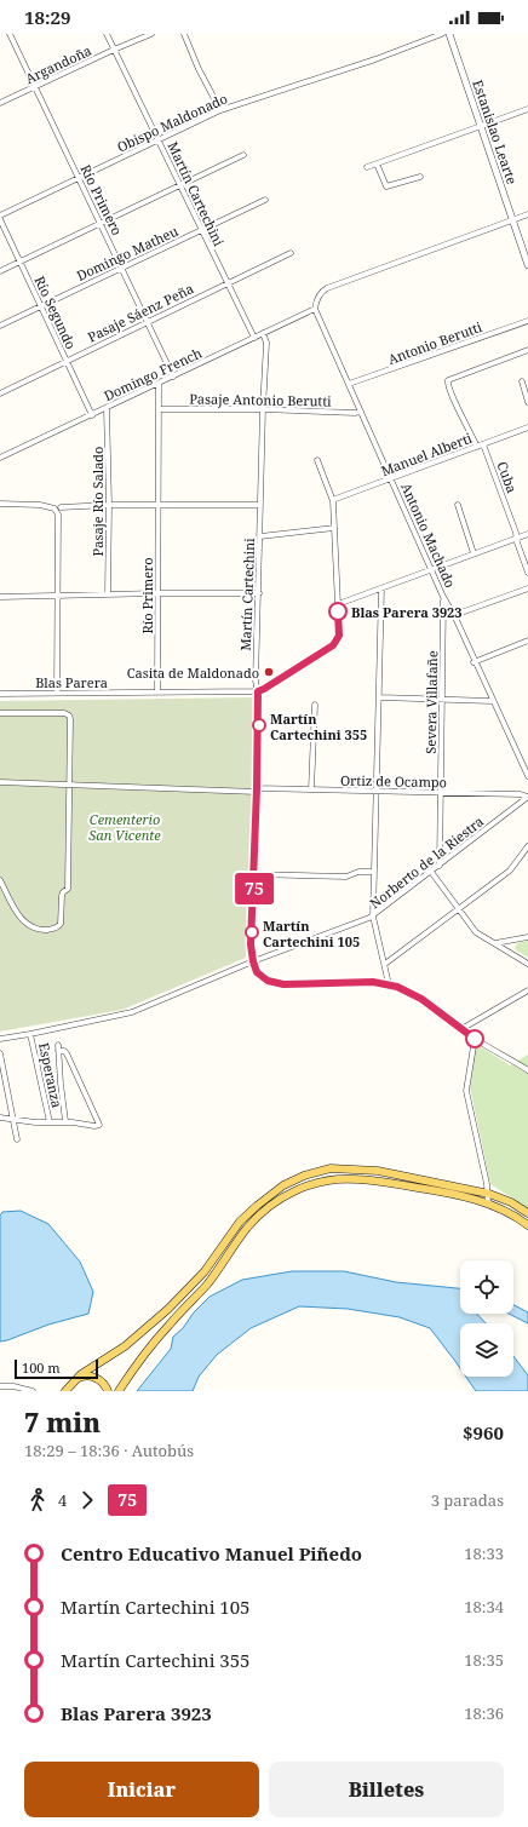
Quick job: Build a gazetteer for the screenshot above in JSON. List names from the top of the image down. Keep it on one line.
{"streets":{"street":["Argandoña","Obispo Maldonado","Estanislao Learte","Martín Cartechini","Río Primero","Domingo Matheu","Río Segundo","Pasaje Sáenz Peña","Antonio Berutti","Domingo French","Pasaje Antonio Berutti","Manuel Alberti","Cuba","Pasaje Río Salado","Antonio Machado","Blas Parera","Severa Villafañe","Ortiz de Ocampo","Norberto de la Riestra","Esperanza"]},"crossings":[["Argandoña","Martín Cartechini"],["Argandoña","Río Primero"],["Obispo Maldonado","Martín Cartechini"],["Obispo Maldonado","Río Primero"],["Obispo Maldonado","Río Segundo"],["Martín Cartechini","Domingo Matheu"],["Martín Cartechini","Pasaje Sáenz Peña"],["Martín Cartechini","Domingo French"],["Martín Cartechini","Pasaje Antonio Berutti"],["Martín Cartechini","Blas Parera"],["Martín Cartechini","Ortiz de Ocampo"],["Martín Cartechini","Norberto de la Riestra"],["Río Primero","Domingo Matheu"],["Río Primero","Pasaje Sáenz Peña"],["Río Primero","Domingo French"],["Río Primero","Pasaje Antonio Berutti"],["Río Primero","Blas Parera"],["Domingo Matheu","Río Segundo"],["Río Segundo","Pasaje Sáenz Peña"],["Río Segundo","Domingo French"],["Antonio Berutti","Antonio Machado"],["Domingo French","Pasaje Río Salado"],["Domingo French","Antonio Machado"],["Pasaje Antonio Berutti","Antonio Machado"],["Manuel Alberti","Cuba"],["Manuel Alberti","Antonio Machado"],["Antonio Machado","Severa Villafañe"],["Severa Villafañe","Ortiz de Ocampo"],["Severa Villafañe","Norberto de la Riestra"],["Ortiz de Ocampo","Norberto de la Riestra"],["Norberto de la Riestra","Esperanza"]],"parks":["Cementerio San Vicente"],"places":["Blas Parera 3923","Casita de Maldonado","Martín Cartechini 355","Martín Cartechini 105"],"lines":["bus line 75"],"scale_bar":"100 m","page":{"status":"18:29","on_map":"75","scale":"100 m","heading":["7 min","18:29 – 18:36 · Autobús","$960"],"legs":["4","75","3 paradas"],"list":[{"name":"Centro Educativo Manuel Piñedo","value":"18:33"},{"name":"Martín Cartechini 105","value":"18:34"},{"name":"Martín Cartechini 355","value":"18:35"},{"name":"Blas Parera 3923","value":"18:36"}],"buttons":["Iniciar","Billetes"]}}
